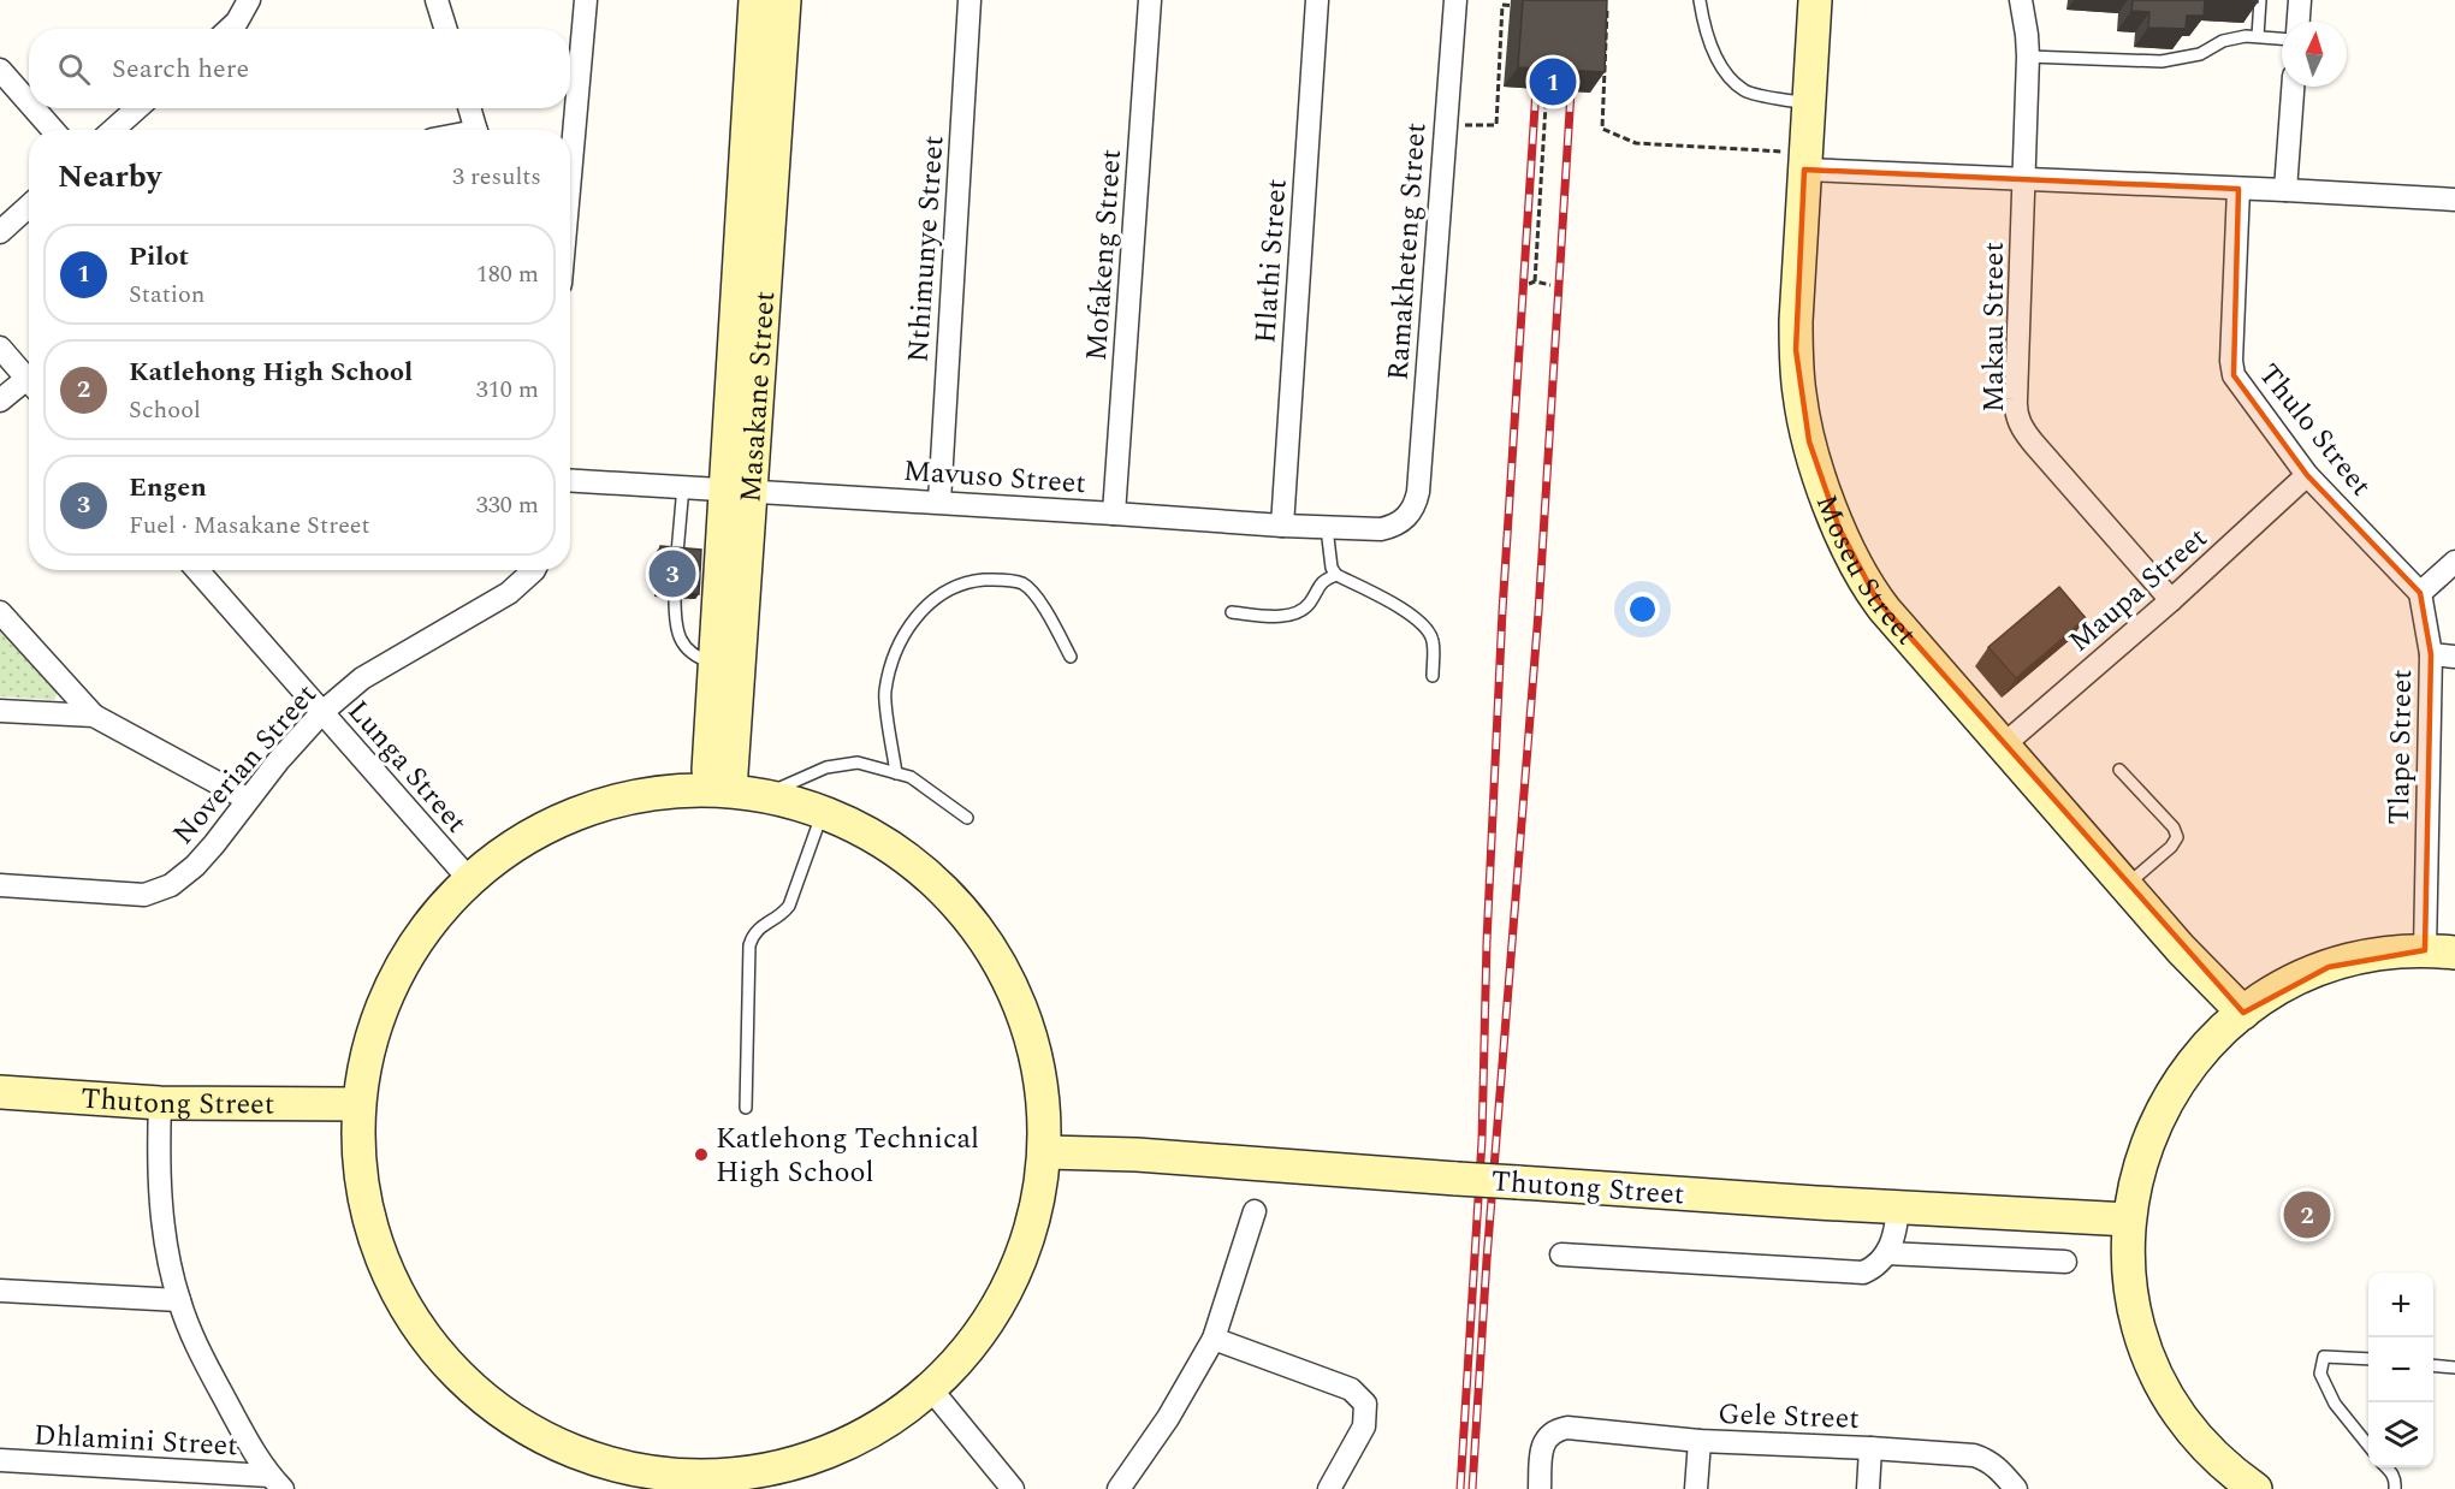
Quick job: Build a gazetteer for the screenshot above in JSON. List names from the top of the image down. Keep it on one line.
{"streets":{"street":["Nthimunye Street","Ramakheteng Street","Mofakeng Street","Hlathi Street","Makau Street","Masakane Street","Thulo Street","Mavuso Street","Moseu Street","Maupa Street","Tlape Street","Noverian Street","Lunga Street","Thutong Street","Gele Street","Dhlamini Street"]},"crossings":[["Nthimunye Street","Mavuso Street"],["Ramakheteng Street","Mavuso Street"],["Mofakeng Street","Mavuso Street"],["Hlathi Street","Mavuso Street"],["Makau Street","Maupa Street"],["Masakane Street","Mavuso Street"],["Thulo Street","Maupa Street"],["Thulo Street","Tlape Street"],["Moseu Street","Maupa Street"],["Noverian Street","Lunga Street"]],"places":["Katlehong Technical High School"],"north":"top","page":{"search":"Search here","pins":["1","3","2"],"heading":["Nearby","3 results"],"list":[{"mark":"1","name":"Pilot","note":"Station","value":"180 m"},{"mark":"2","name":"Katlehong High School","note":"School","value":"310 m"},{"mark":"3","name":"Engen","note":"Fuel · Masakane Street","value":"330 m"}],"map_buttons":["+","−"]}}
